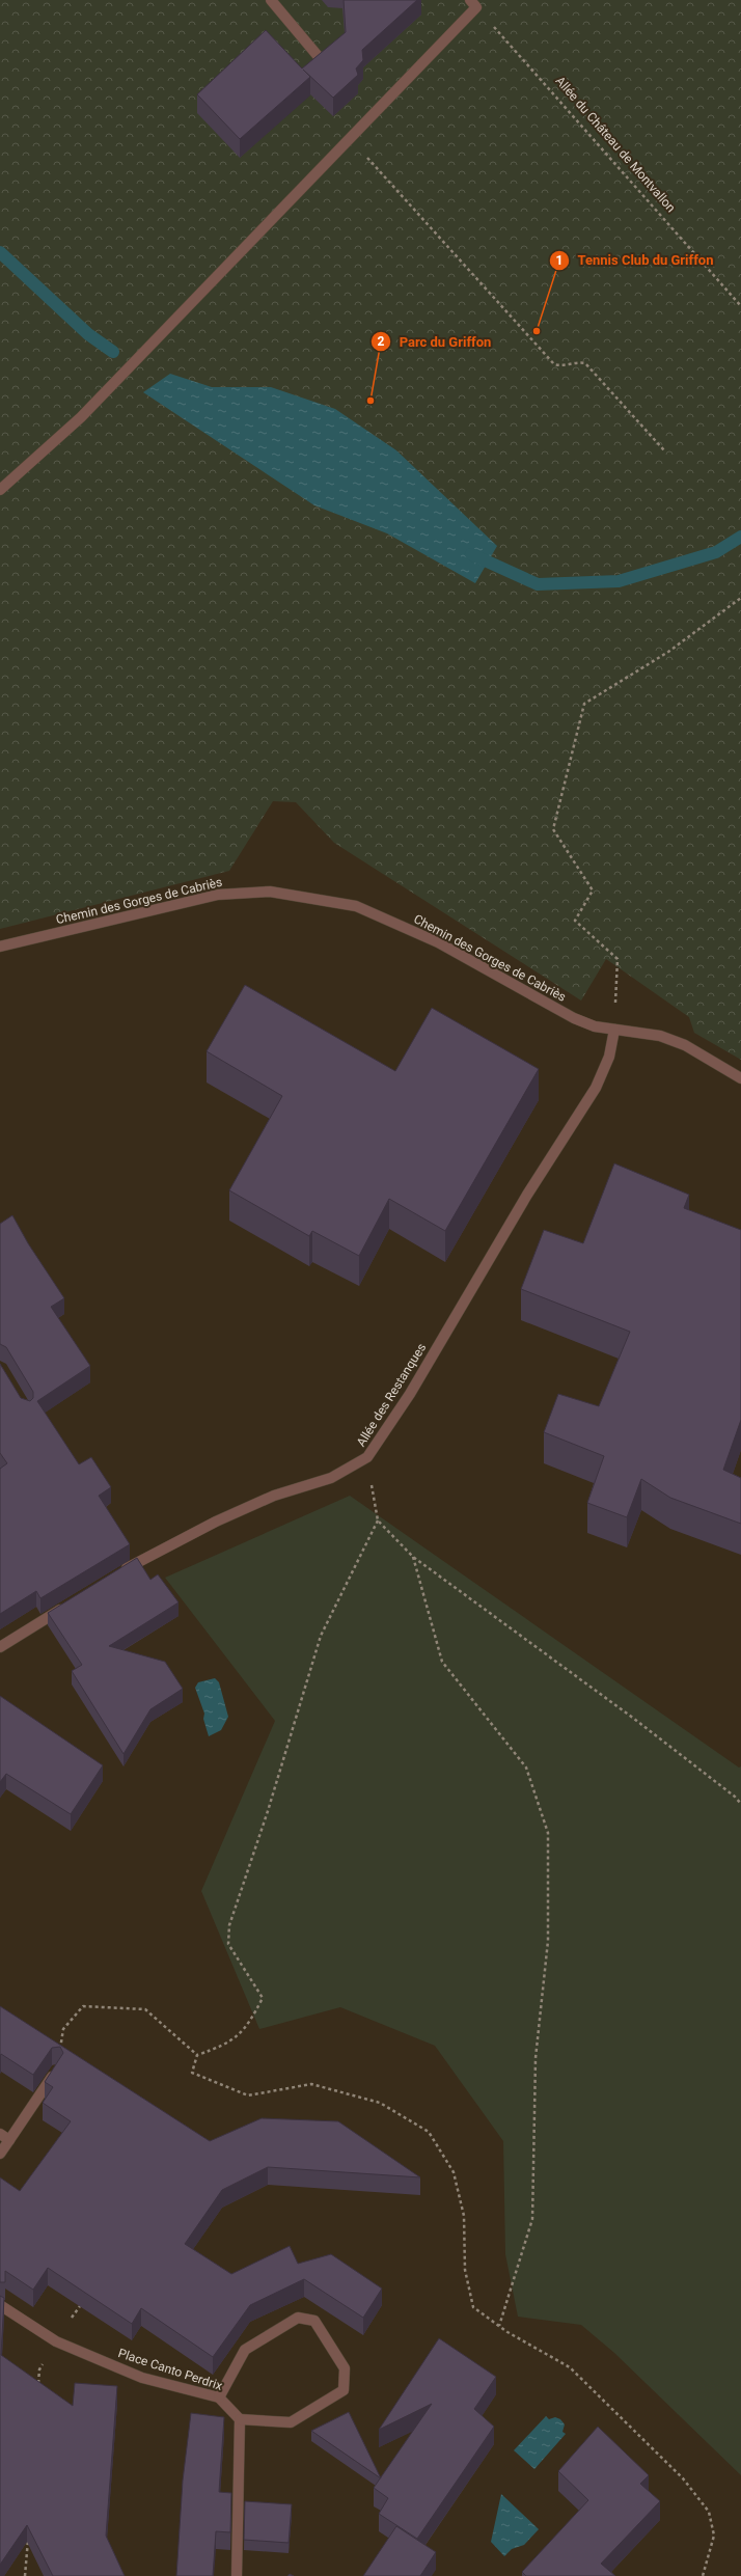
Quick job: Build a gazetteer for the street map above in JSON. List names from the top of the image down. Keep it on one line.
{"streets":{"street":["Chemin des Gorges de Cabriès","Allée des Restanques","Place Canto Perdrix"],"path":["Allée du Château de Montvallon"]},"crossings":[["Chemin des Gorges de Cabriès","Allée des Restanques"]],"places":["Tennis Club du Griffon","Parc du Griffon"]}
